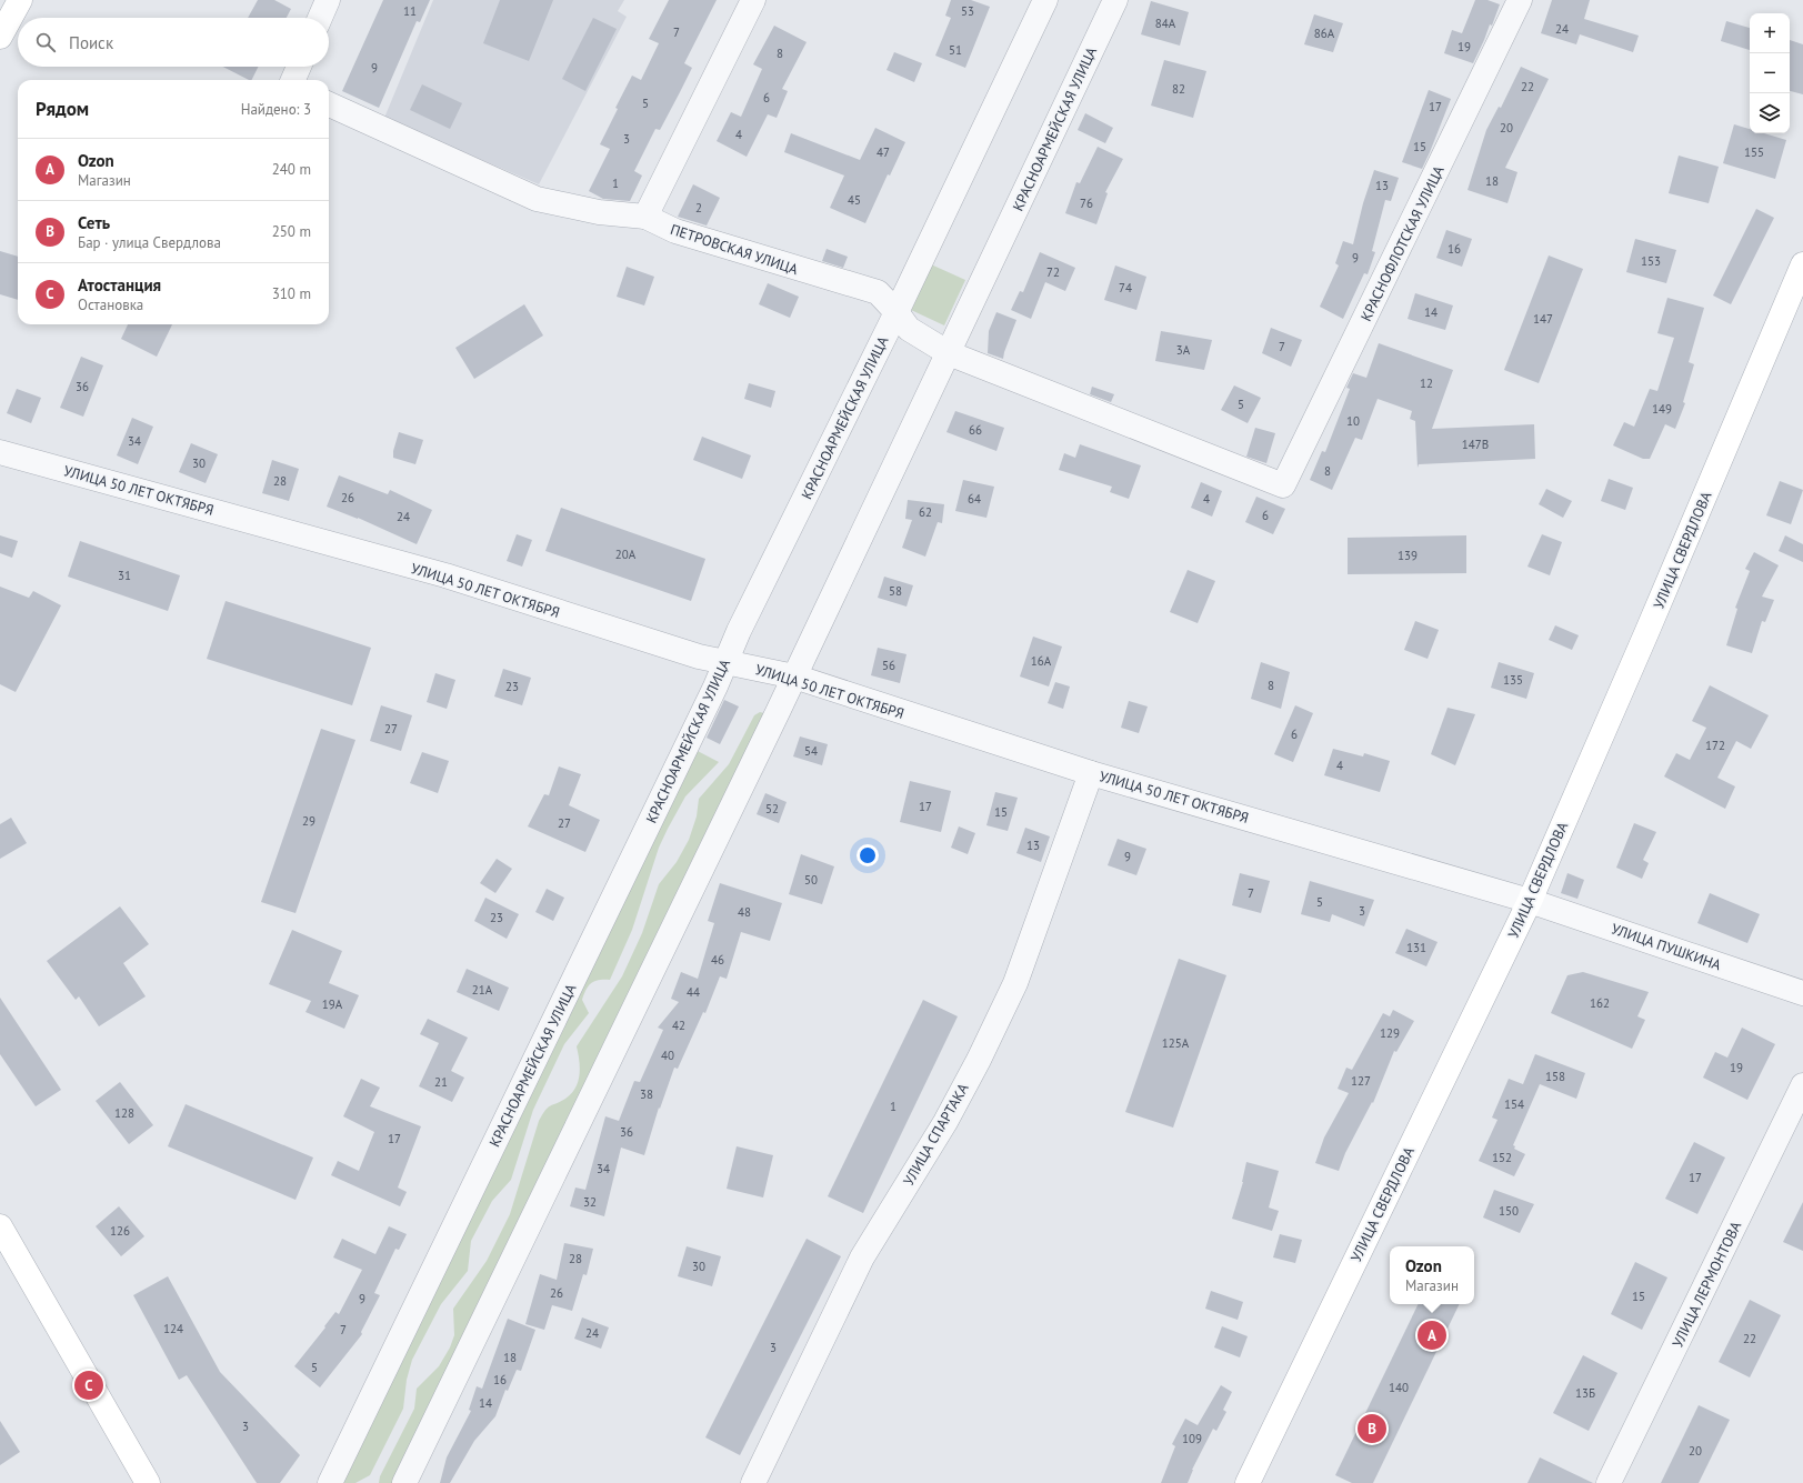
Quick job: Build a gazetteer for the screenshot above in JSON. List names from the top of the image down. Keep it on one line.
{"streets":{"main road":["УЛИЦА СВЕРДЛОВА"],"street":["КРАСНОАРМЕЙСКАЯ УЛИЦА","КРАСНОФЛОТСКАЯ УЛИЦА","ПЕТРОВСКАЯ УЛИЦА","УЛИЦА 50 ЛЕТ ОКТЯБРЯ","УЛИЦА ПУШКИНА","УЛИЦА СПАРТАКА","УЛИЦА ЛЕРМОНТОВА"]},"crossings":[["КРАСНОАРМЕЙСКАЯ УЛИЦА","ПЕТРОВСКАЯ УЛИЦА"],["КРАСНОАРМЕЙСКАЯ УЛИЦА","УЛИЦА 50 ЛЕТ ОКТЯБРЯ"],["КРАСНОФЛОТСКАЯ УЛИЦА","ПЕТРОВСКАЯ УЛИЦА"],["УЛИЦА 50 ЛЕТ ОКТЯБРЯ","УЛИЦА СВЕРДЛОВА"],["УЛИЦА 50 ЛЕТ ОКТЯБРЯ","УЛИЦА ПУШКИНА"],["УЛИЦА 50 ЛЕТ ОКТЯБРЯ","УЛИЦА СПАРТАКА"],["УЛИЦА СВЕРДЛОВА","УЛИЦА ПУШКИНА"]],"house_numbers":["11","53","84А","24","7","86А","19","51","8","9","22","82","6","5","17","20","4","3","15","47","155","18","1","13","45","76","2","16","9","153","72","74","14","147","7","3А","12","36","5","149","10","66","34","147В","30","8","28","26","64","4","62","6","24","20А","139","31","58","16А","56","135","8","23","27","6","172","54","4","17","52","15","29","27","13","9","50","7","5","3","48","23","131","46","21А","44","162","19А","42","129","125А","40","19","158","127","21","38","154","1","128","36","17","152","34","17","32","150","126","28","30","26","15","9","124","7","24","22","3","18","5","16","140","13Б","14","3","109","20"],"page":{"map_buttons":["+","−"],"search":"Поиск","heading":["Рядом","Найдено: 3"],"list":[{"mark":"A","name":"Ozon","note":"Магазин","value":"240 m"},{"mark":"B","name":"Сеть","note":"Бар · улица Свердлова","value":"250 m"},{"mark":"C","name":"Атостанция","note":"Остановка","value":"310 m"}],"popup":["Ozon","Магазин"],"pins":["A","C","B"]}}
